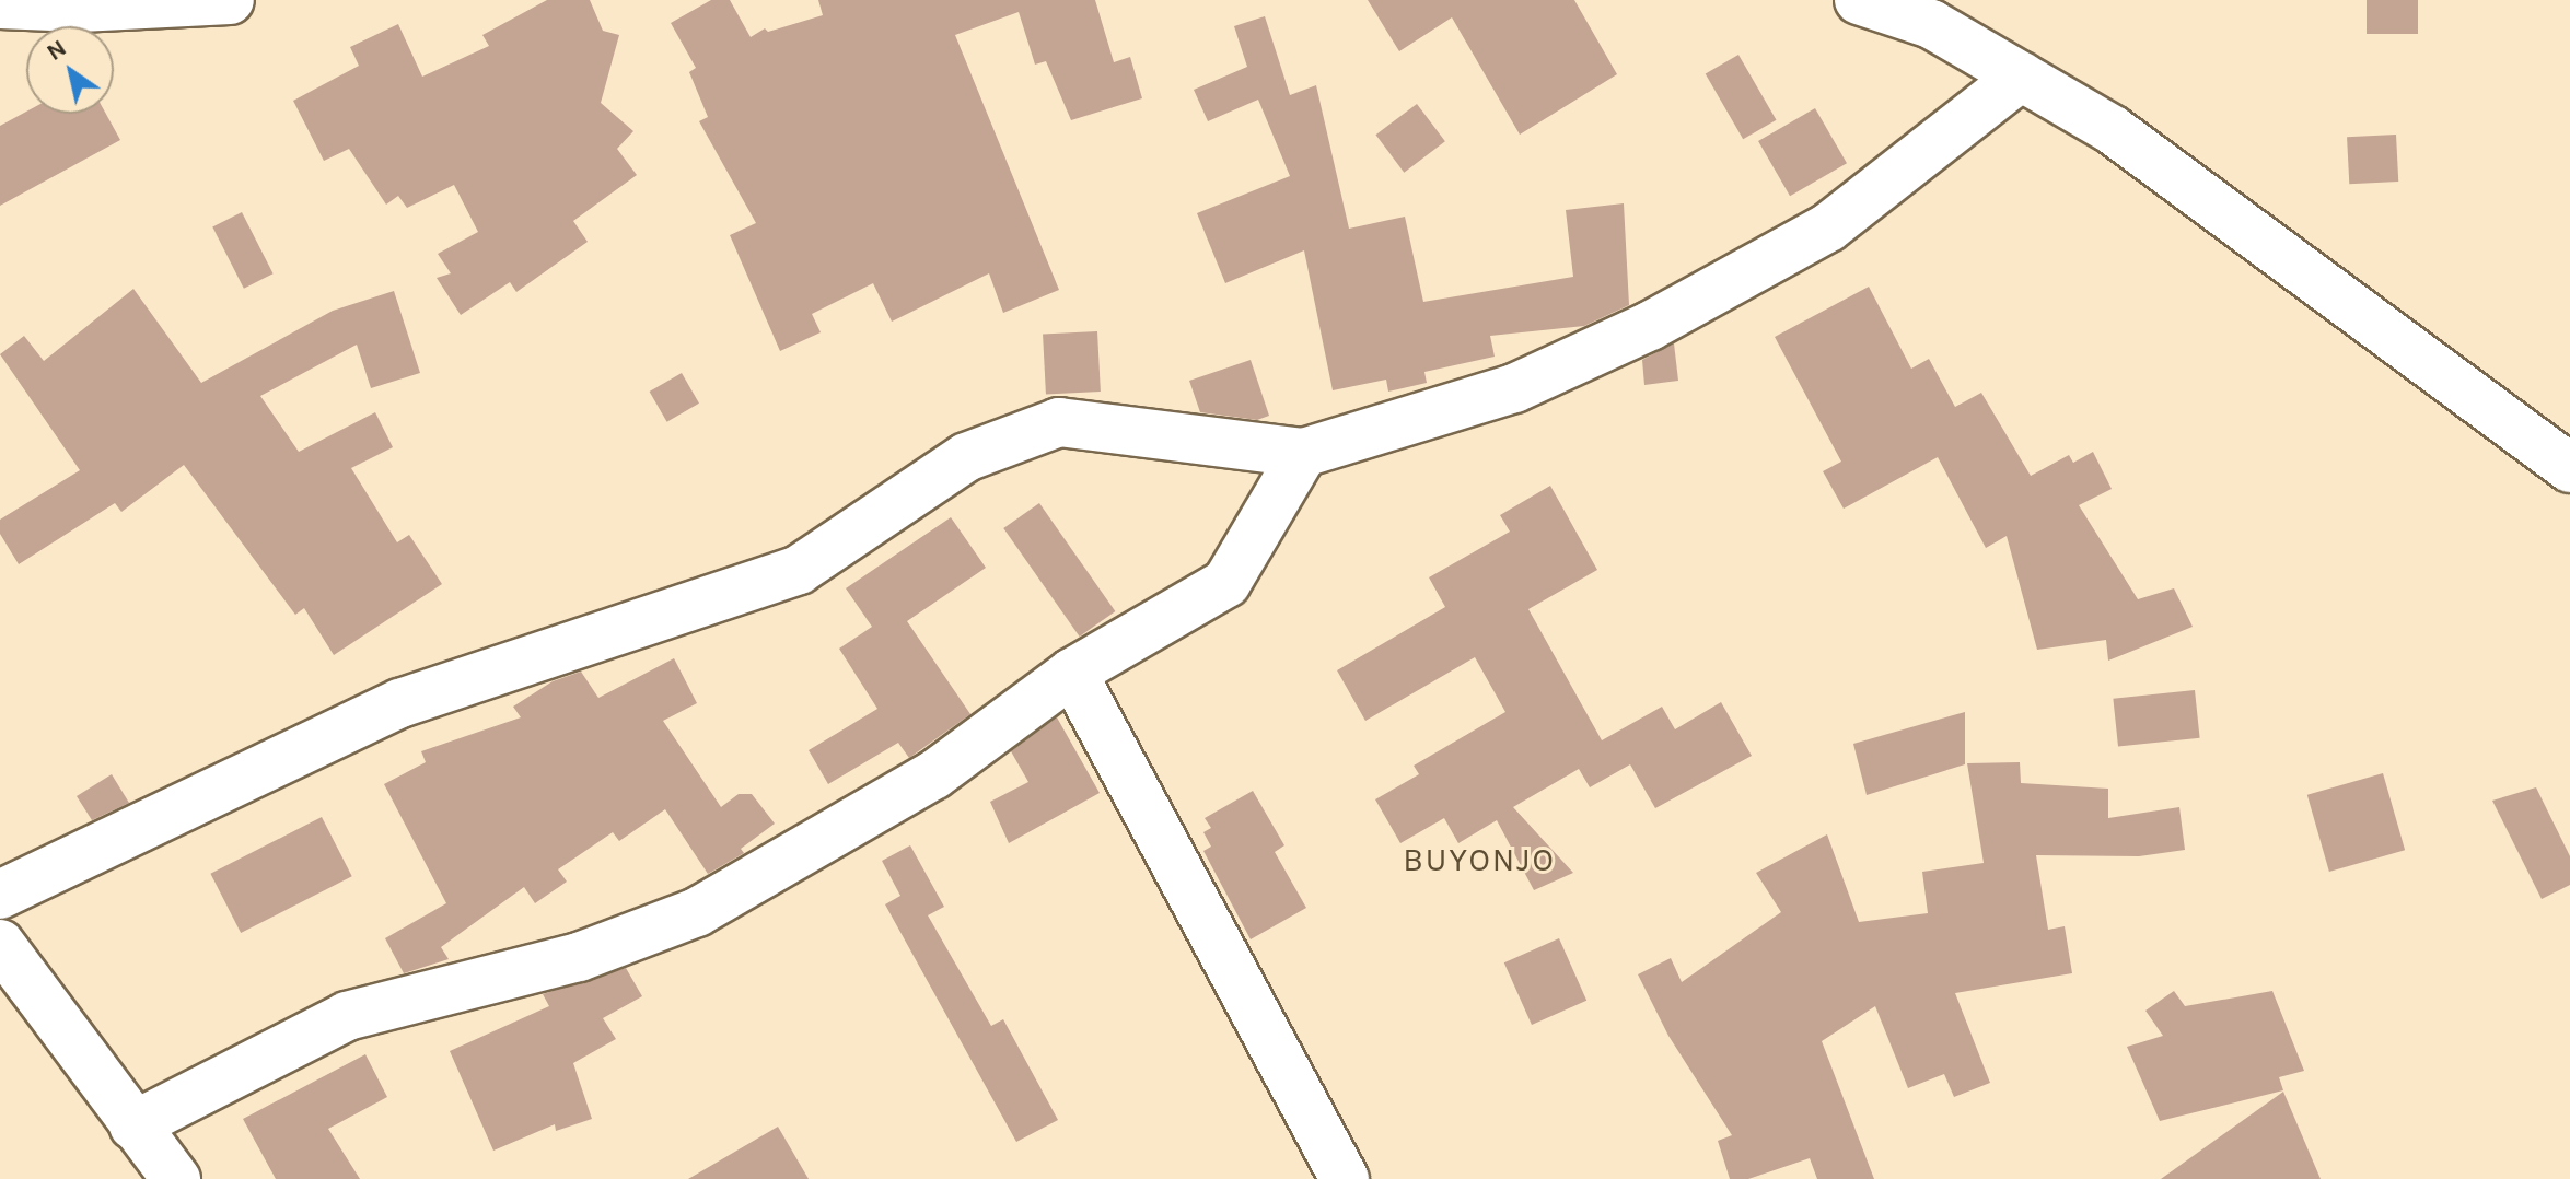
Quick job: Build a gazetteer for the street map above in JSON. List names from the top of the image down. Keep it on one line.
{"districts":["BUYONJO"],"north":"top left"}
